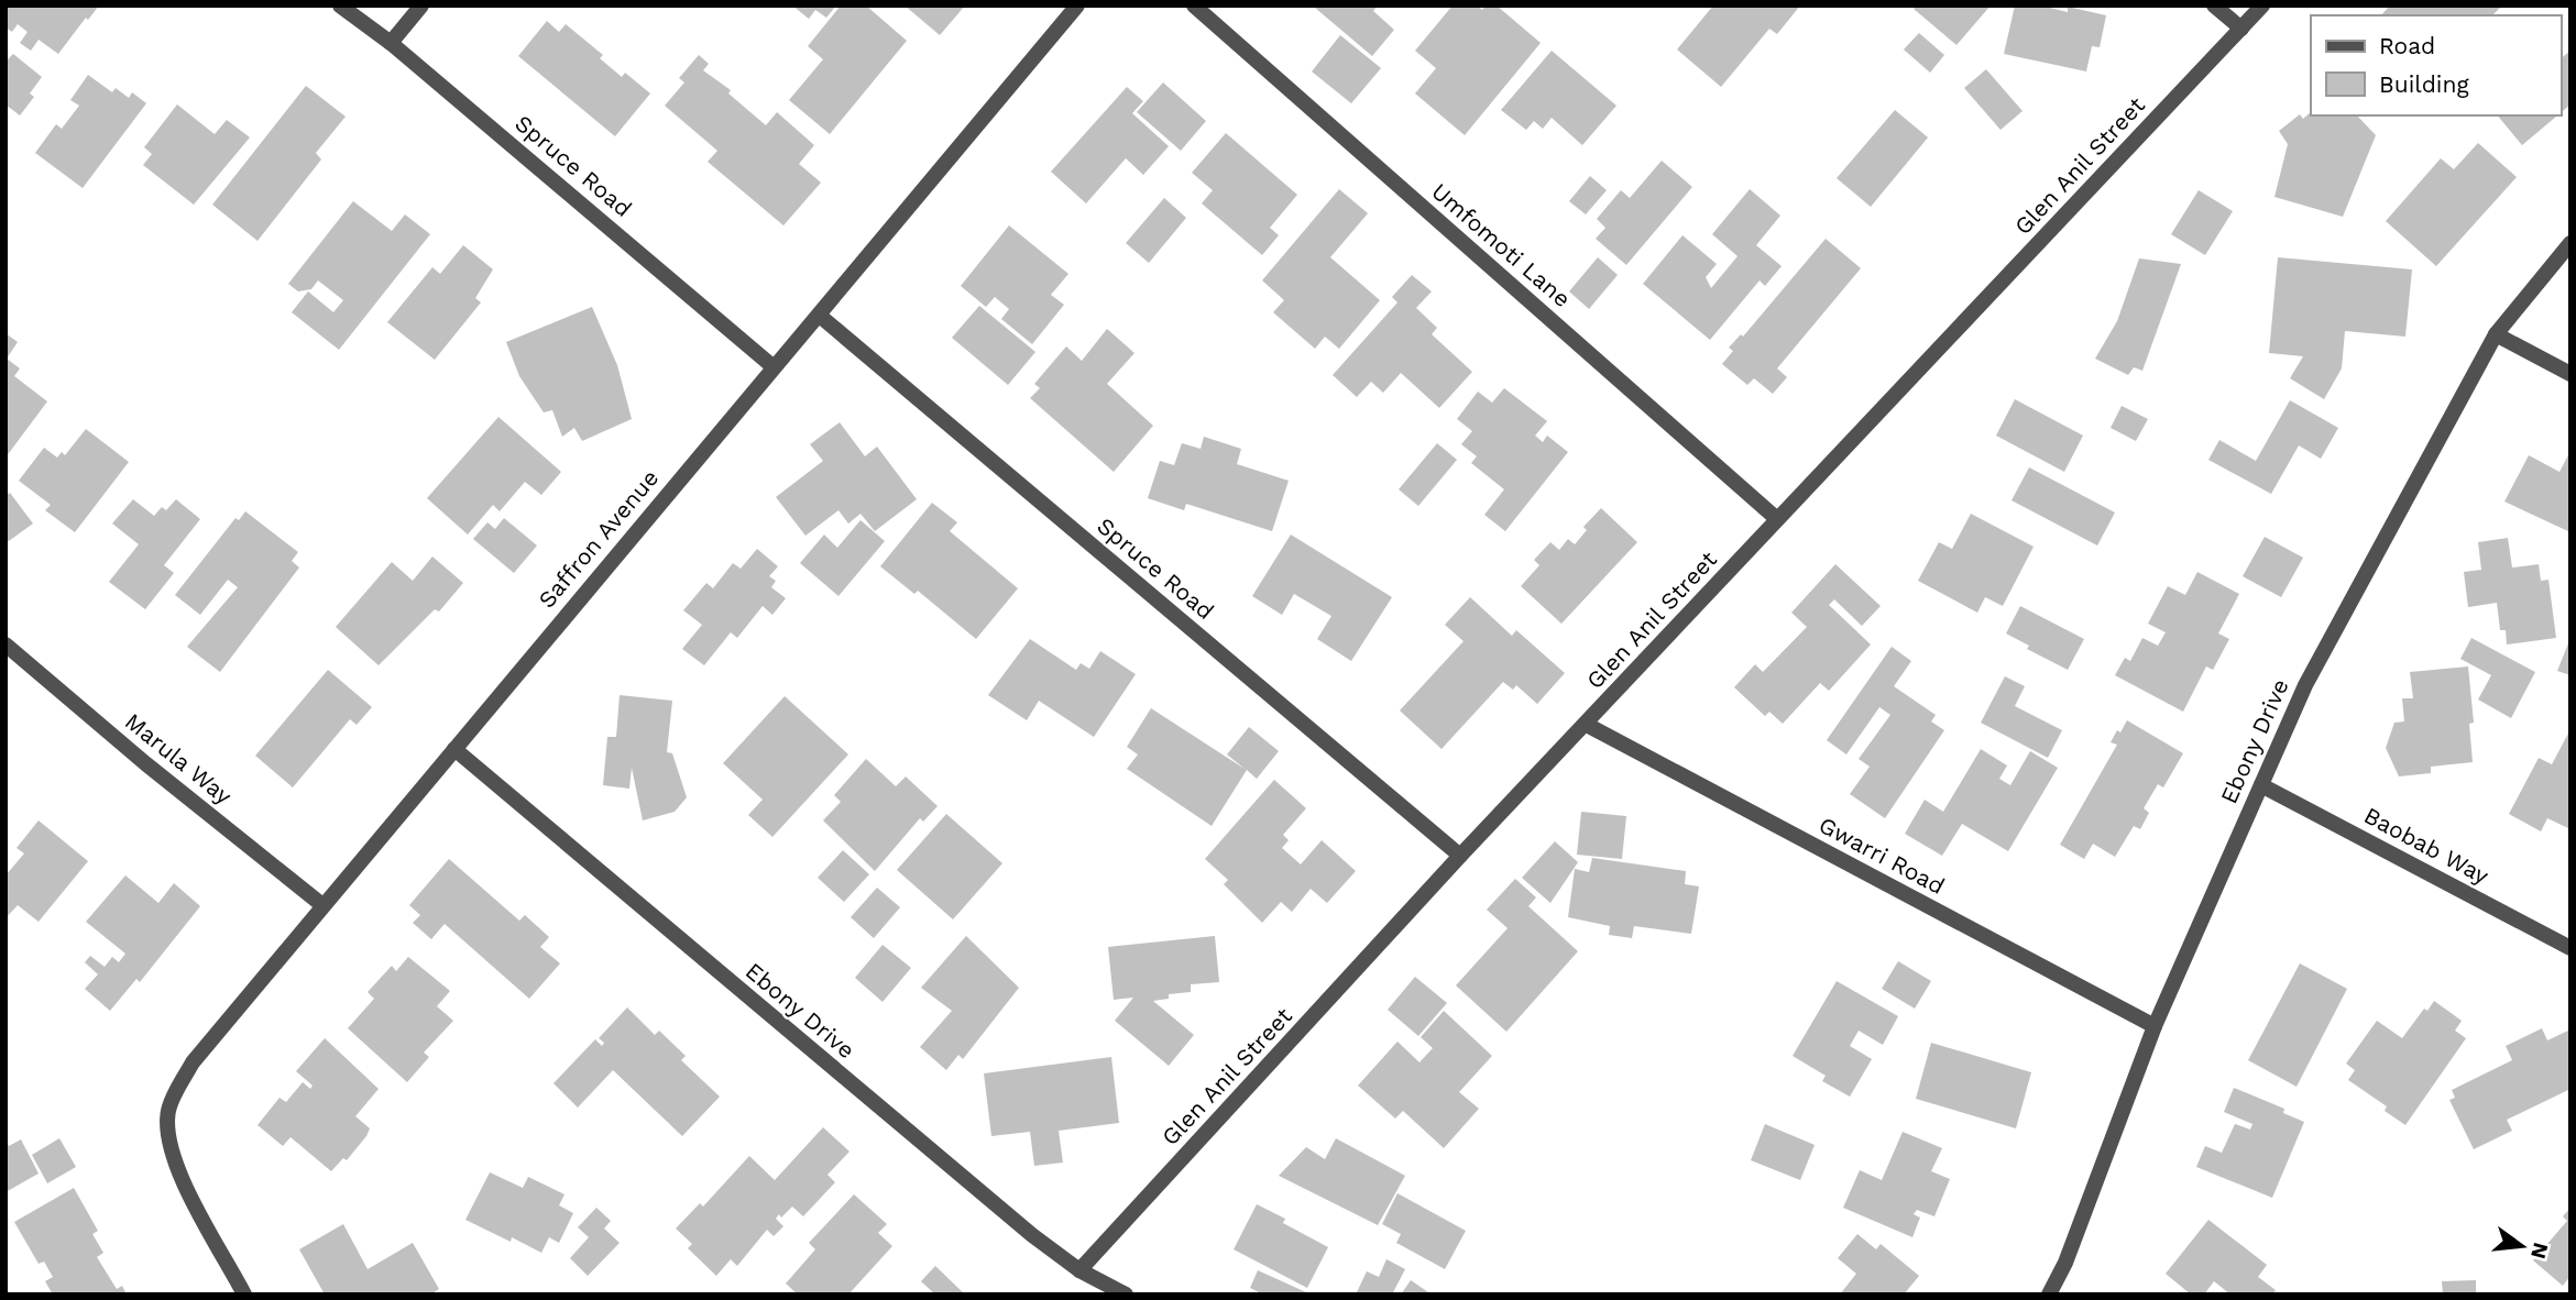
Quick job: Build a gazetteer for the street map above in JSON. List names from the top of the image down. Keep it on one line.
{"streets":{"street":["Spruce Road","Glen Anil Street","Umfomoti Lane","Saffron Avenue","Ebony Drive","Marula Way","Baobab Way","Gwarri Road"]},"crossings":[["Spruce Road","Glen Anil Street"],["Spruce Road","Saffron Avenue"],["Glen Anil Street","Umfomoti Lane"],["Glen Anil Street","Ebony Drive"],["Glen Anil Street","Gwarri Road"],["Saffron Avenue","Ebony Drive"],["Saffron Avenue","Marula Way"],["Ebony Drive","Baobab Way"],["Ebony Drive","Gwarri Road"]],"legend":["Road","Building"],"north":"right"}
